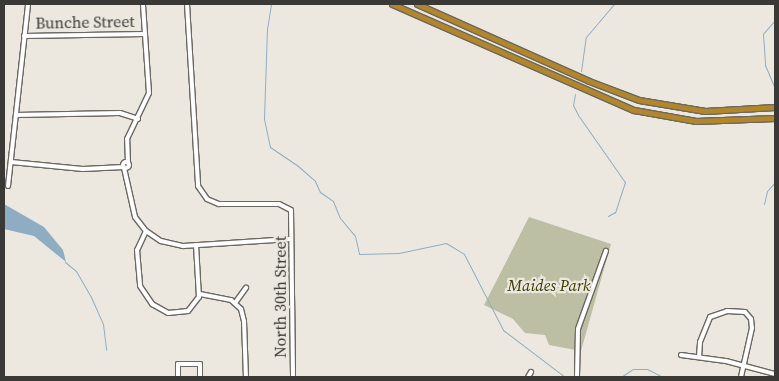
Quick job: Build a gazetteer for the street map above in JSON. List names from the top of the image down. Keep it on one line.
{"streets":{"street":["Bunche Street","North 30th Street"]},"parks":["Maides Park"]}
